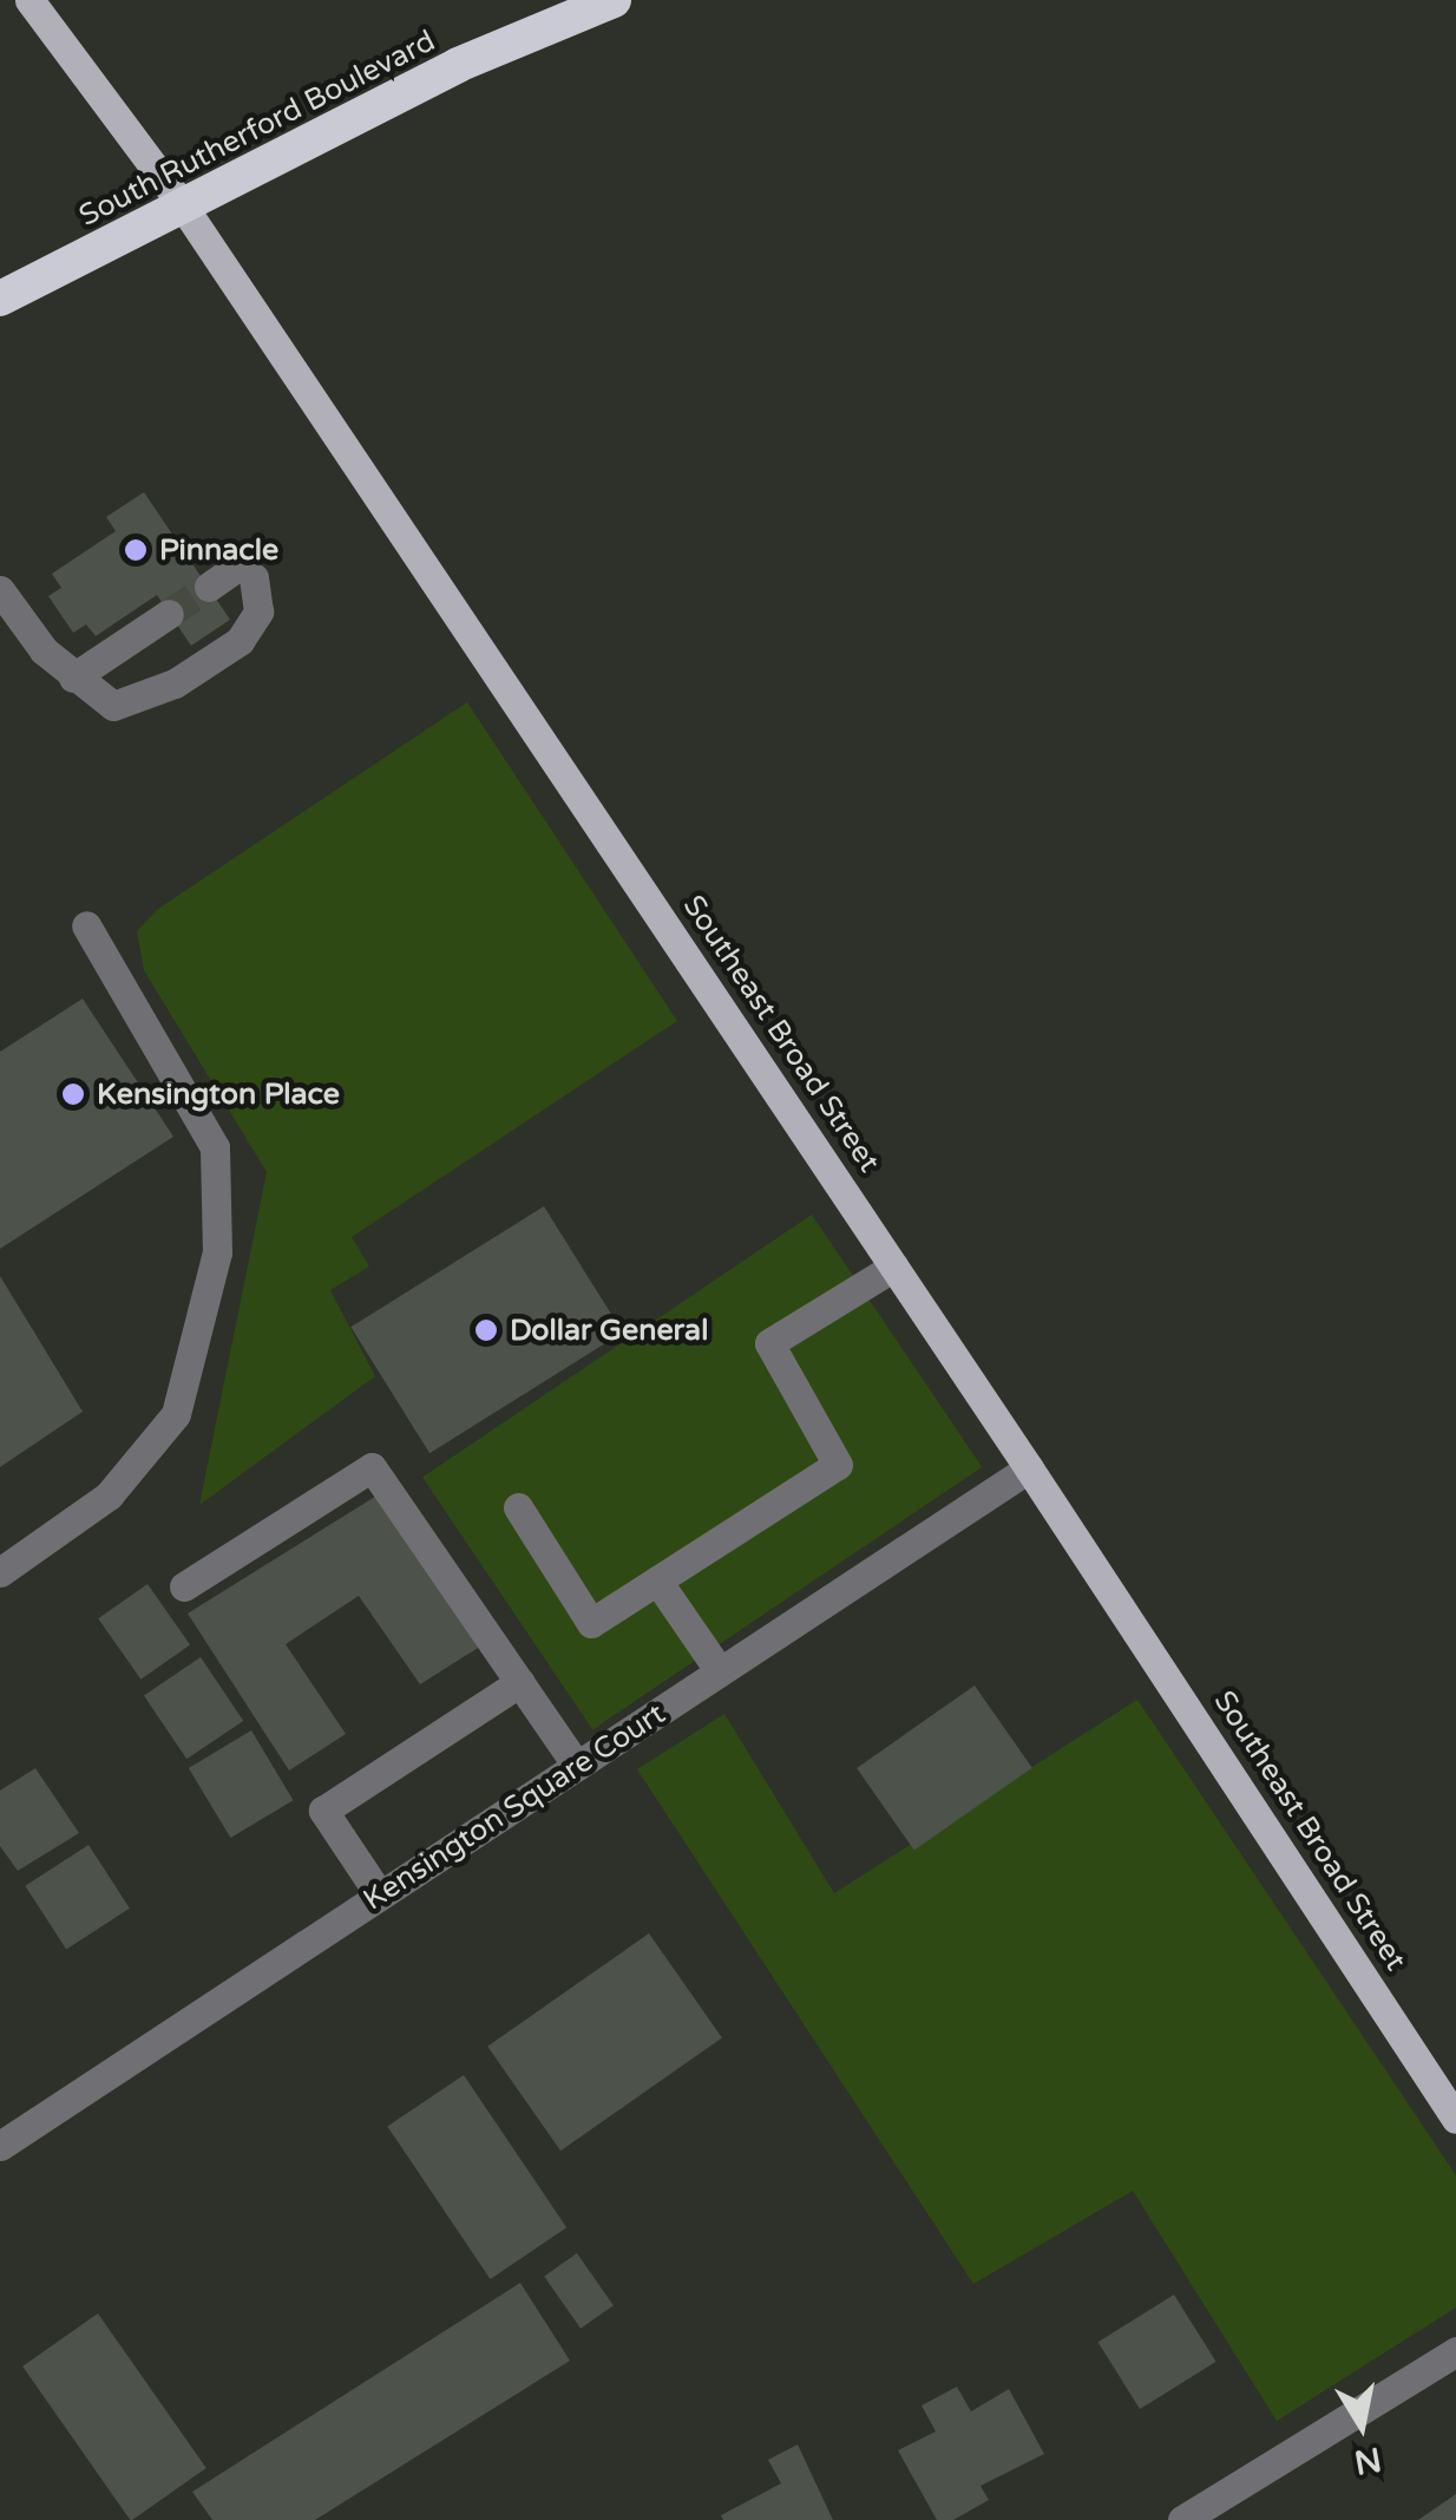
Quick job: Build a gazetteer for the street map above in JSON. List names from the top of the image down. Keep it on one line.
{"streets":{"highway":["South Rutherford Boulevard"],"main road":["Southeast Broad Street"],"street":["Kensington Square Court"]},"crossings":[["South Rutherford Boulevard","Southeast Broad Street"],["Southeast Broad Street","Kensington Square Court"]],"places":["Pinnacle","Kensington Place","Dollar General"],"north":"bottom"}
